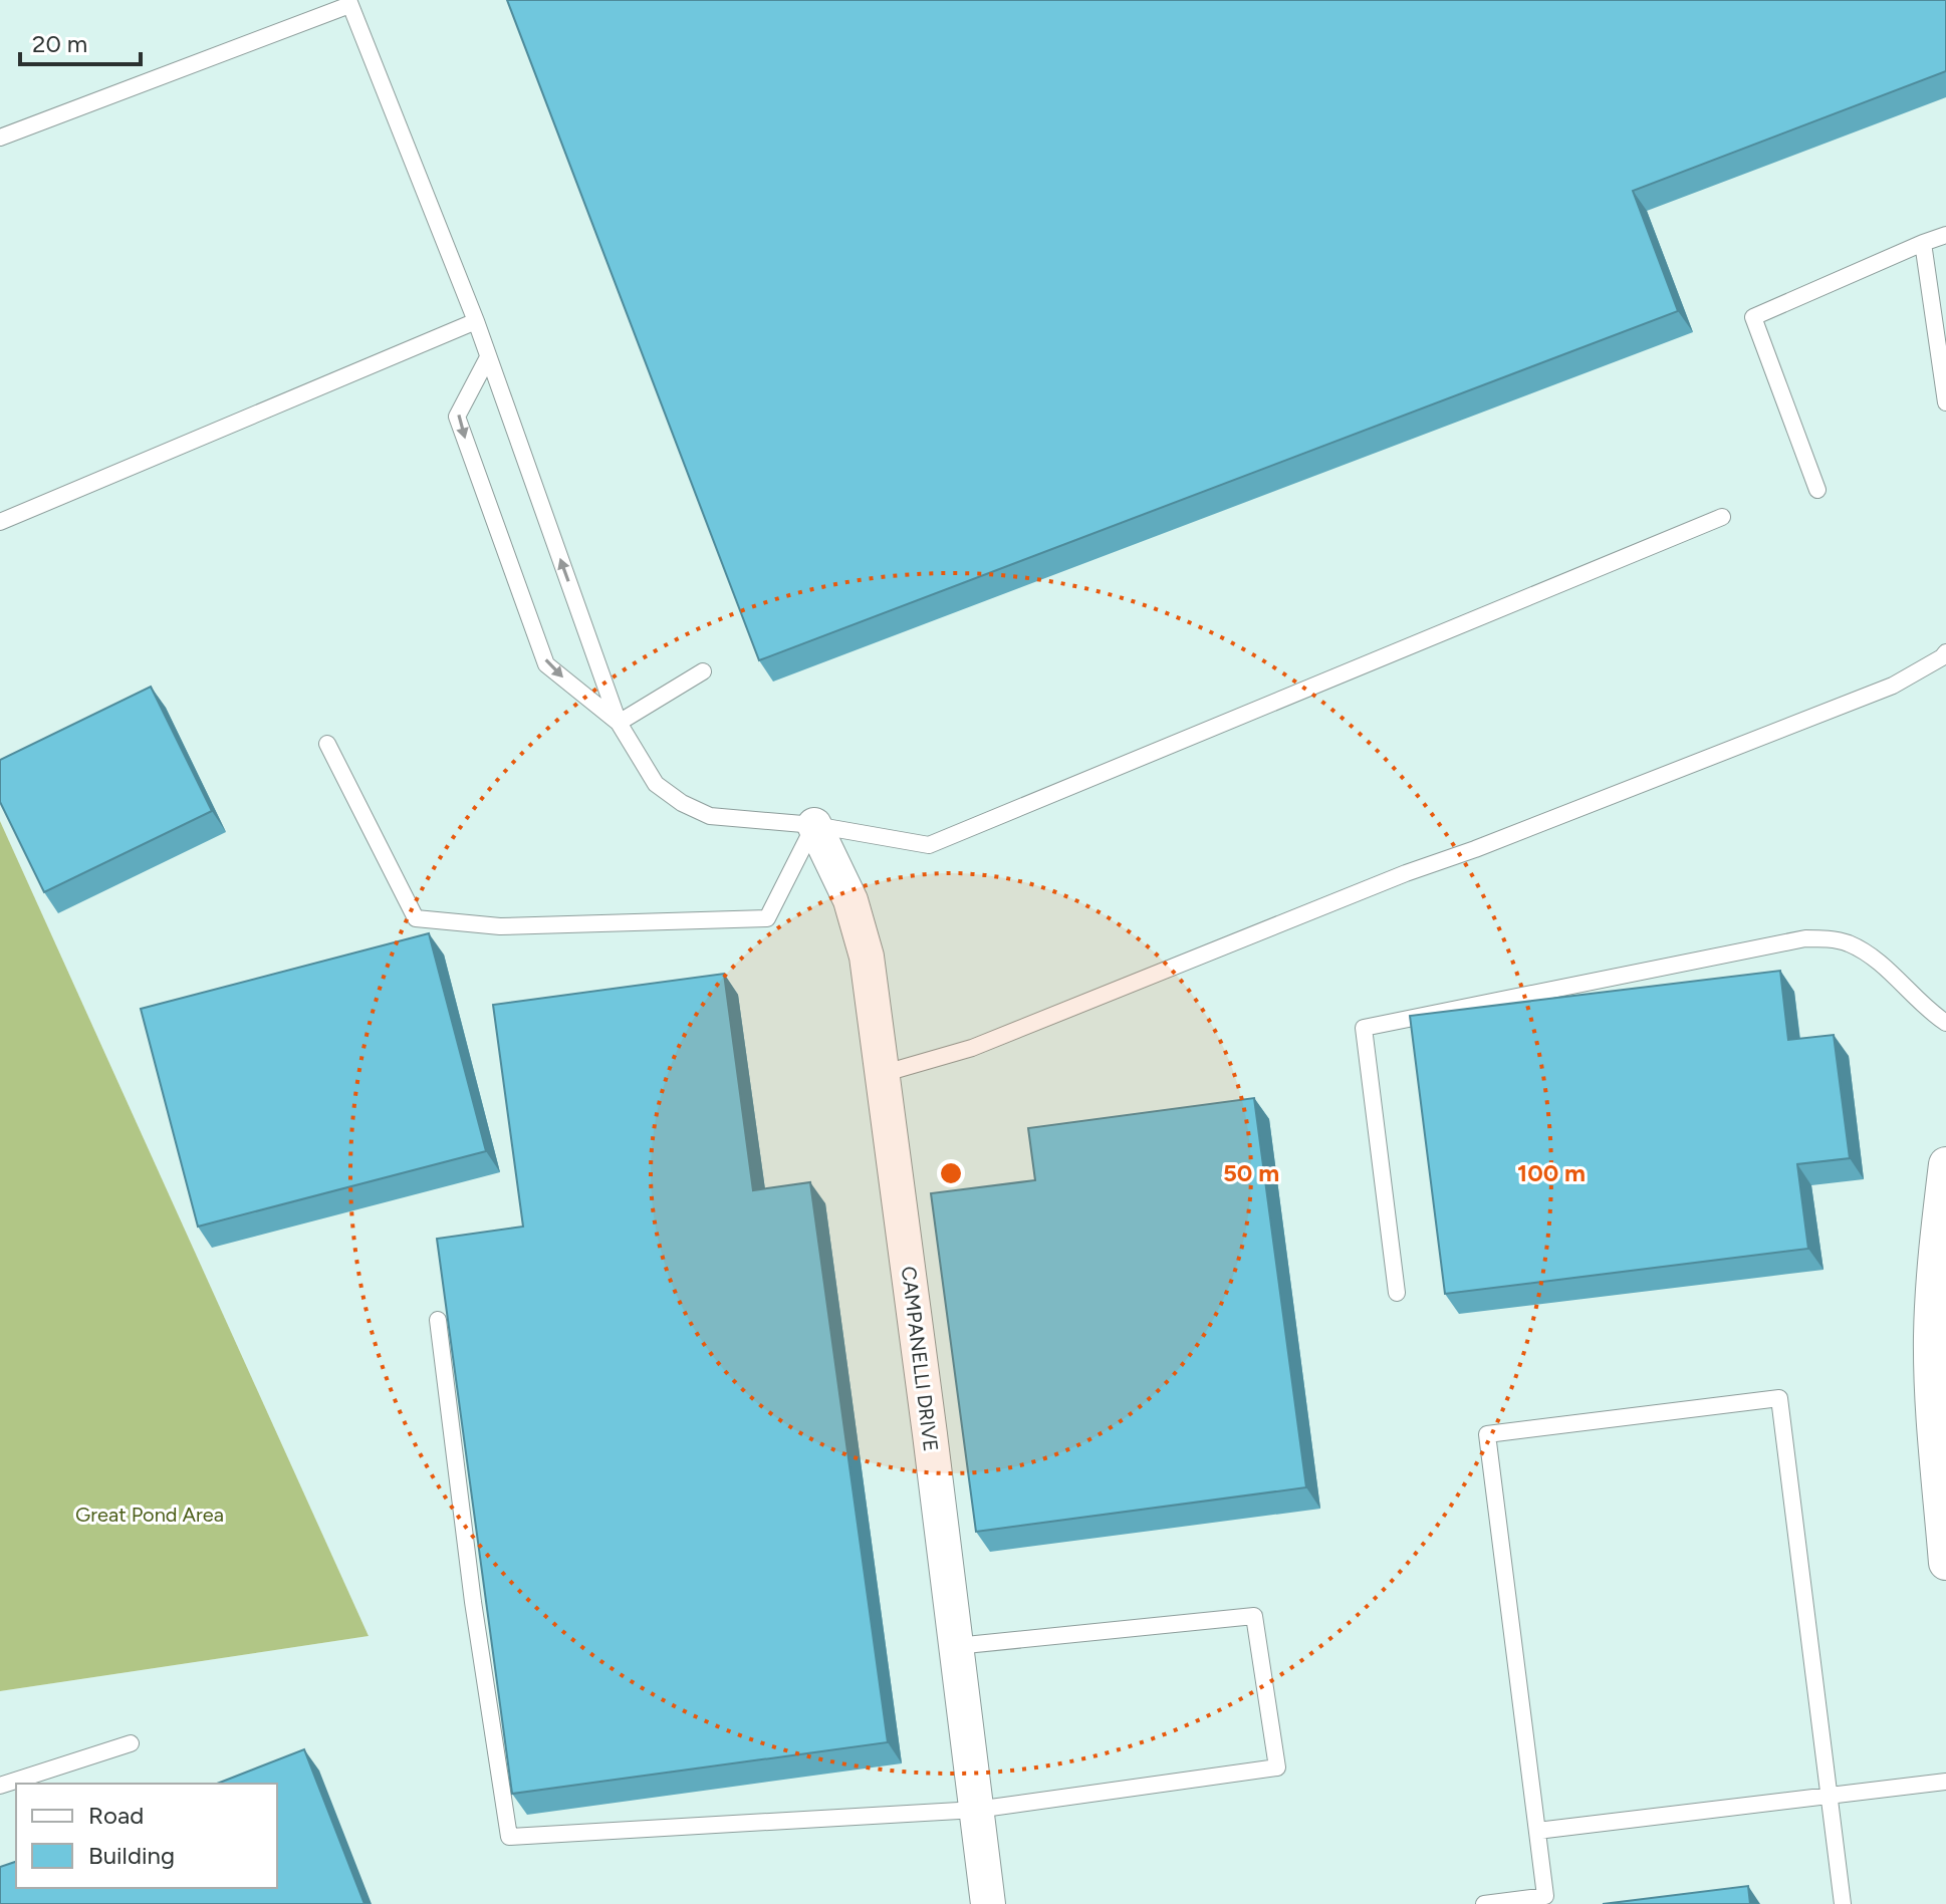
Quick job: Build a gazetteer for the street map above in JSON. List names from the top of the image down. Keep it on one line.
{"streets":{"street":["CAMPANELLI DRIVE"]},"parks":["Great Pond Area"],"legend":["Road","Building"],"scale_bar":"20 m","rings":["50 m","100 m"]}
